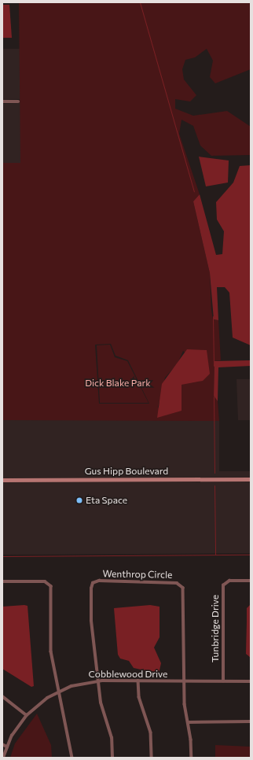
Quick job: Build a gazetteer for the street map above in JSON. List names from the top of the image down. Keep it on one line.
{"streets":{"street":["Gus Hipp Boulevard","Wenthrop Circle","Tunbridge Drive","Cobblewood Drive"]},"crossings":[["Wenthrop Circle","Cobblewood Drive"],["Tunbridge Drive","Cobblewood Drive"]],"parks":["Dick Blake Park"],"places":["Eta Space"]}
